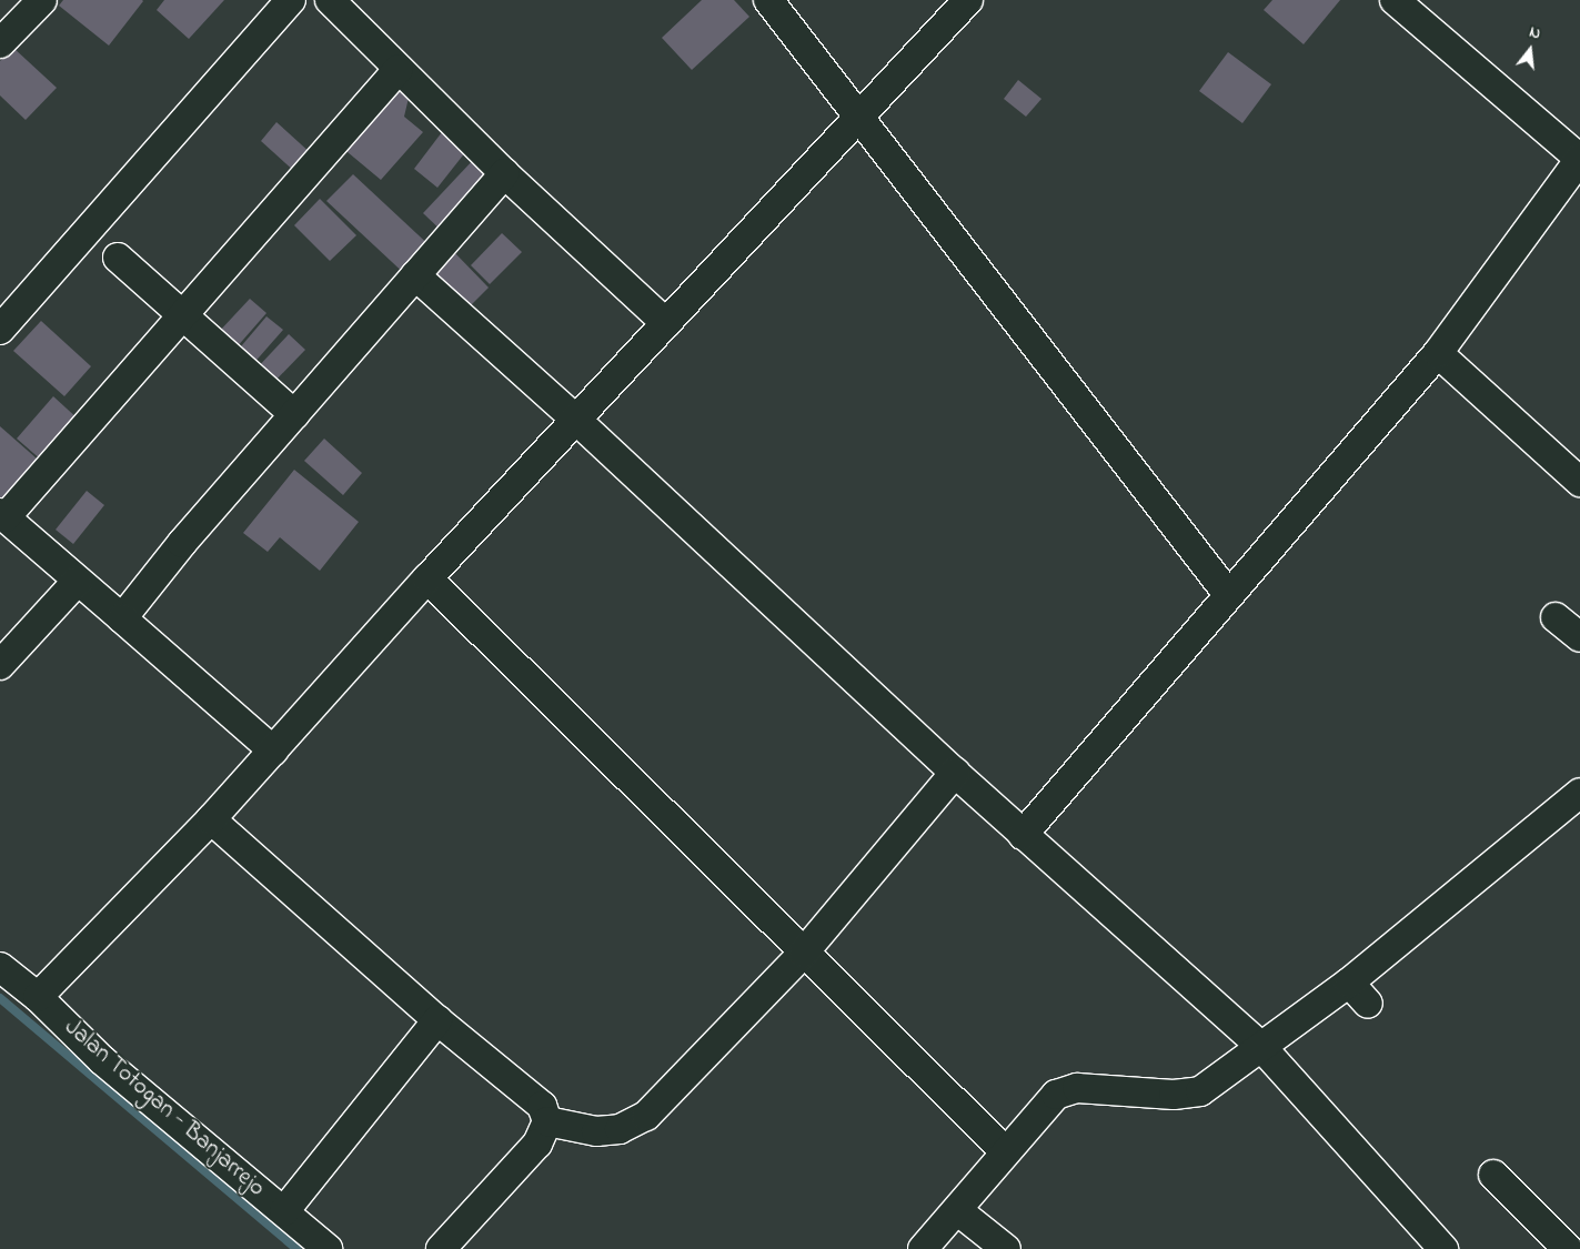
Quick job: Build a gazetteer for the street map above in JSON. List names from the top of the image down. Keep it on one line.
{"streets":{"street":["Jalan Totogan - Banjarrejo"]},"north":"top"}
